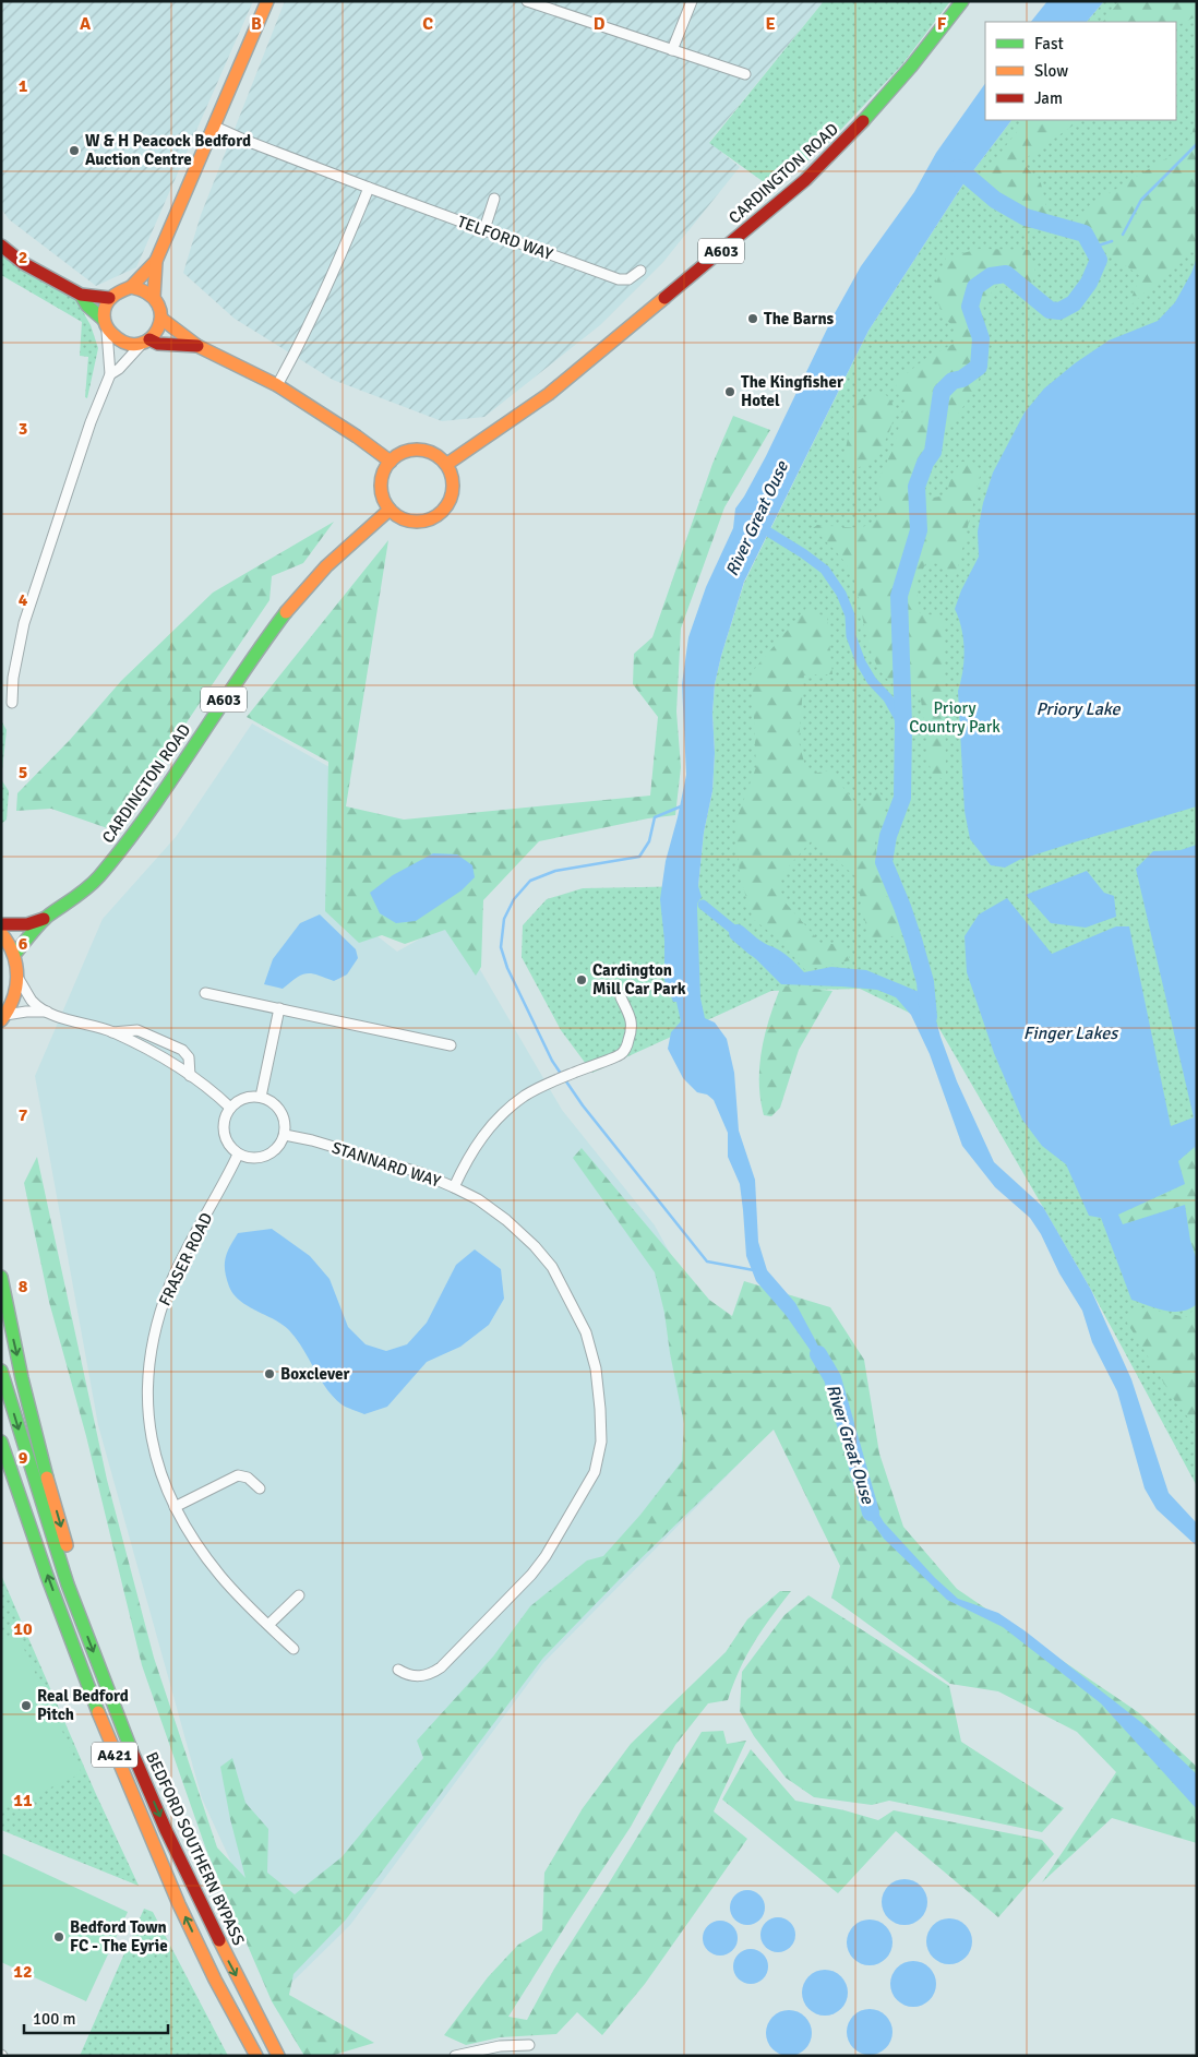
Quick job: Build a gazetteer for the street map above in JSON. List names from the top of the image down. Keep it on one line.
{"streets":{"main road":["CARDINGTON ROAD","A603","A421","BEDFORD SOUTHERN BYPASS"],"street":["TELFORD WAY","STANNARD WAY","FRASER ROAD"]},"crossings":[["STANNARD WAY","FRASER ROAD"]],"water":["River Great Ouse","Priory Lake","Finger Lakes"],"parks":["Priory Country Park"],"places":["W & H Peacock Bedford Auction Centre","The Barns","The Kingfisher Hotel","Cardington Mill Car Park","Boxclever","Real Bedford Pitch","Bedford Town FC - The Eyrie"],"legend":["Fast","Slow","Jam"],"scale_bar":"100 m","grid":{"columns":["A","B","C","D","E","F"],"rows":["1","2","3","4","5","6","7","8","9","10","11","12"]}}
